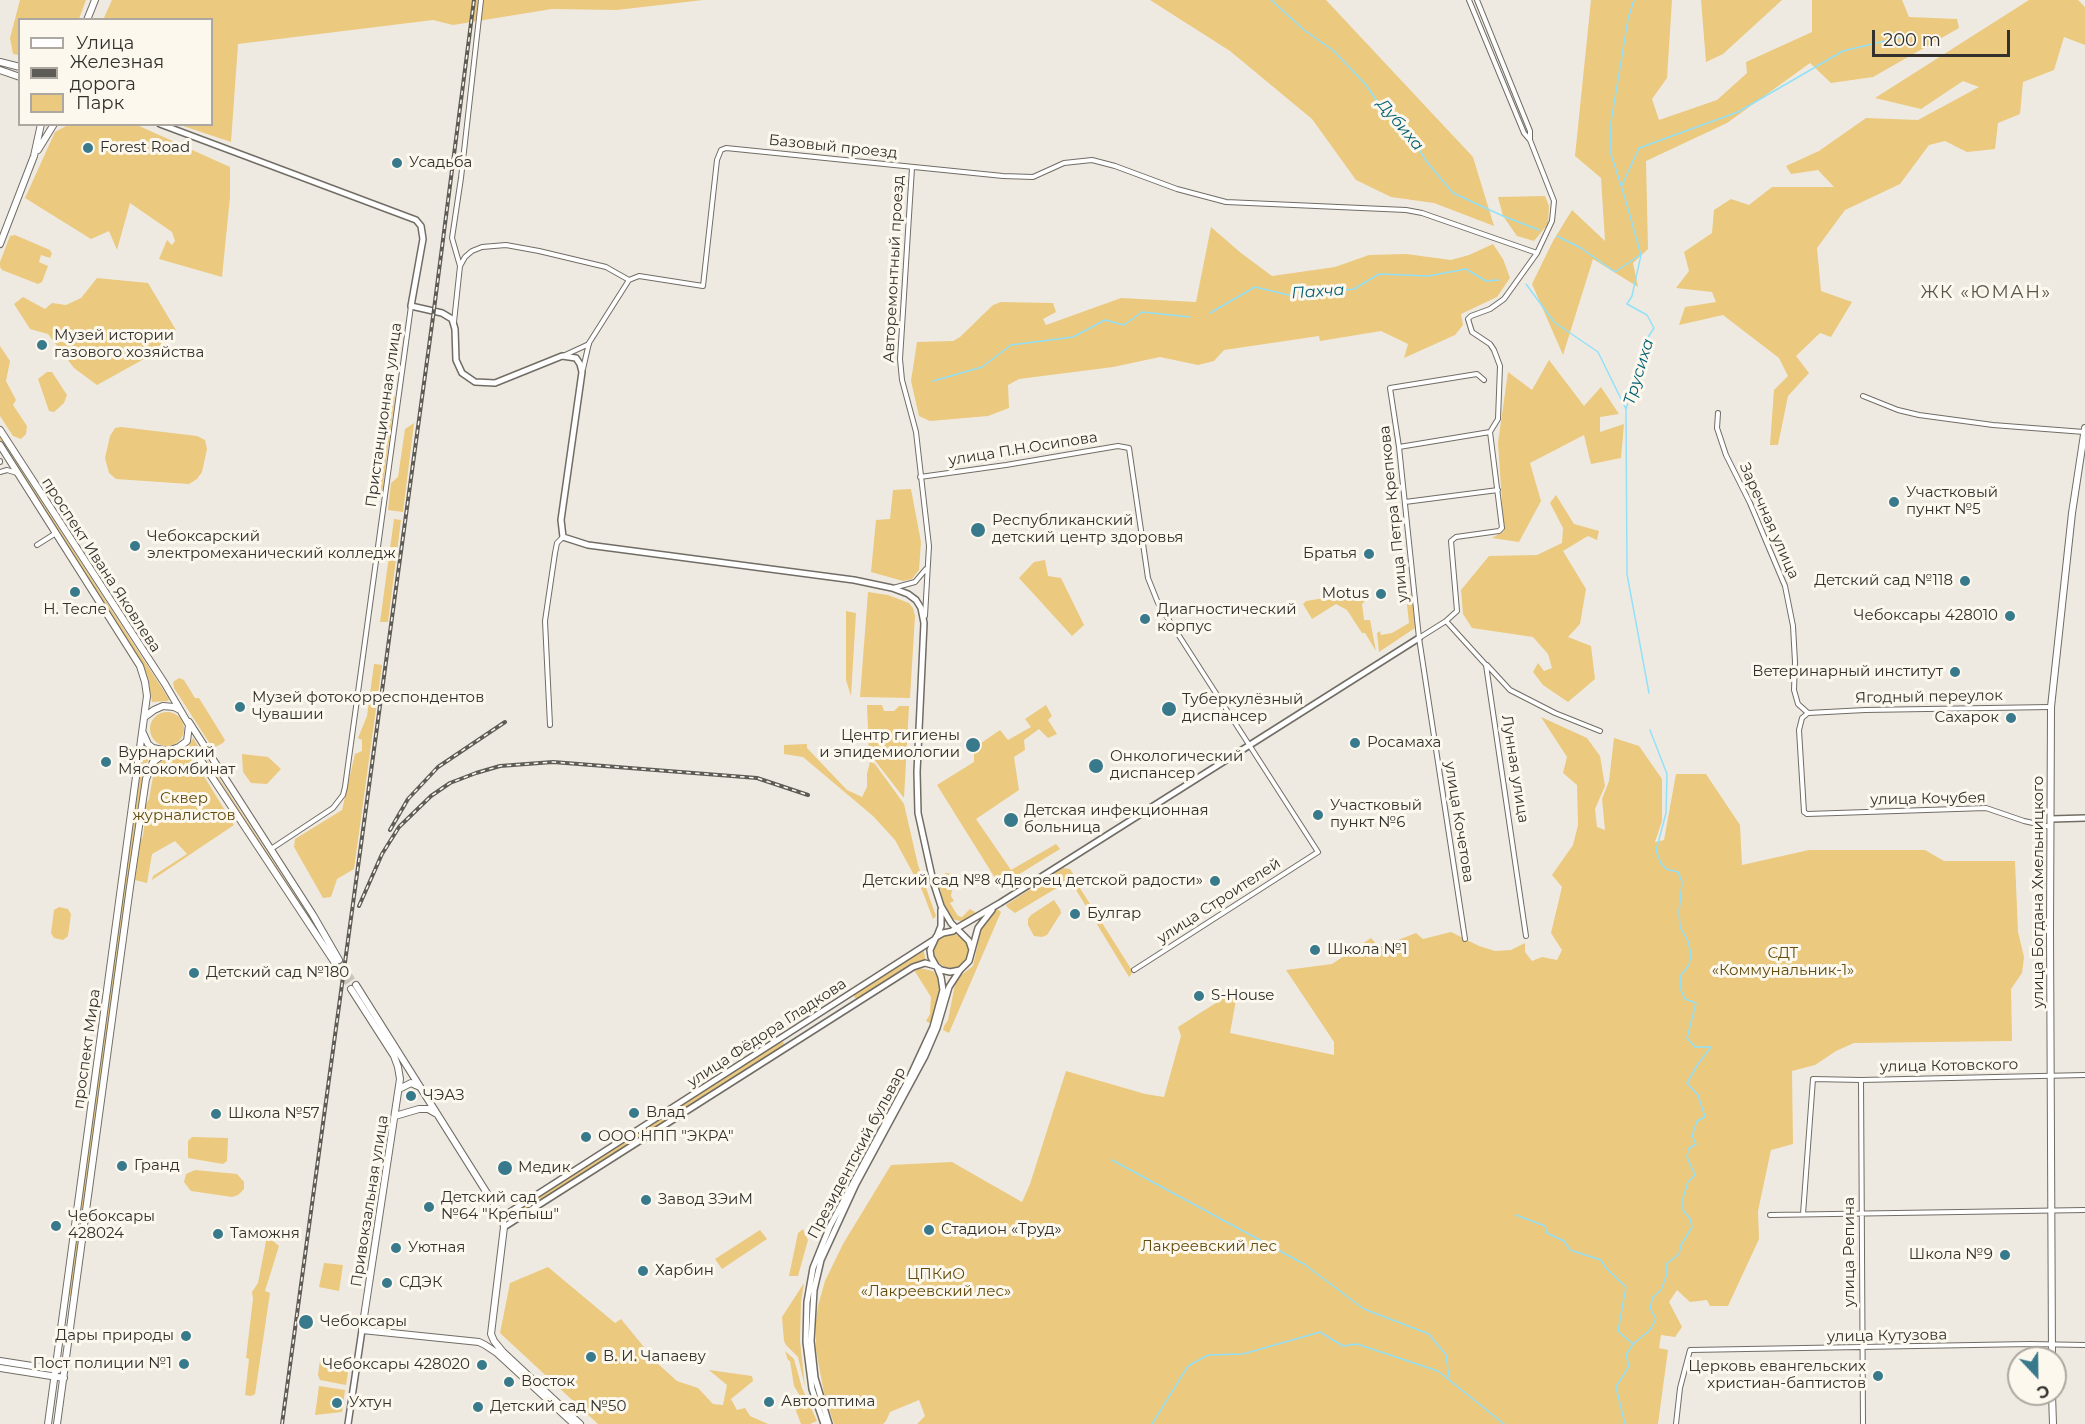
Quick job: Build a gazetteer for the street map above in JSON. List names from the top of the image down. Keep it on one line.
{"streets":{"main road":["проспект Ивана Яковлева","улица Богдана Хмельницкого","проспект Мира","Привокзальная улица"],"street":["Базовый проезд","Авторемонтный проезд","Пристанционная улица","улица П.Н.Осипова","улица Петра Крепкова","Заречная улица","Ягодный переулок","Лунная улица","улица Кочубея","улица Кочетова","улица Строителей","улица Фёдора Гладкова","улица Котовского","Президентский бульвар","улица Репина","улица Кутузова"]},"crossings":[["Базовый проезд","Авторемонтный проезд"],["Авторемонтный проезд","улица П.Н.Осипова"],["Авторемонтный проезд","улица Фёдора Гладкова"],["Авторемонтный проезд","Президентский бульвар"],["улица П.Н.Осипова","улица Строителей"],["улица Петра Крепкова","улица Кочетова"],["Заречная улица","Ягодный переулок"],["Заречная улица","улица Кочубея"],["проспект Ивана Яковлева","проспект Мира"],["Ягодный переулок","улица Кочубея"],["Ягодный переулок","улица Богдана Хмельницкого"],["улица Кочубея","улица Богдана Хмельницкого"],["улица Богдана Хмельницкого","улица Котовского"],["улица Богдана Хмельницкого","улица Кутузова"],["улица Фёдора Гладкова","Президентский бульвар"],["улица Котовского","улица Репина"],["улица Репина","улица Кутузова"]],"districts":["ЖК «ЮМАН»"],"water":["Дубиха","Пахча","Трусиха"],"parks":["Сквер журналистов","СДТ «Коммунальник-1»","Лакреевский лес","ЦПКиО «Лакреевский лес»"],"places":["Forest Road","Усадьба","Музей истории газового хозяйства","Участковый пункт №5","Республиканский детский центр здоровья","Чебоксарский электромеханический колледж","Братья","Детский сад №118","Н. Тесле","Motus","Чебоксары 428010","Диагностический корпус","Ветеринарный институт","Музей фотокорреспондентов Чувашии","Туберкулёзный диспансер","Сахарок","Росамаха","Центр гигиены и эпидемиологии","Вурнарский Мясокомбинат","Онкологический диспансер","Участковый пункт №6","Детская инфекционная больница","Детский сад №8 «Дворец детской радости»","Булгар","Школа №1","Детский сад №180","S-House","ЧЭАЗ","Влад","Школа №57","ООО НПП \"ЭКРА\"","Гранд","Медик","Завод ЗЭиМ","Детский сад №64 \"Крепыш\"","Чебоксары 428024","Стадион «Труд»","Таможня","Уютная","Школа №9","Харбин","СДЭК","Чебоксары","Дары природы","В. И. Чапаеву","Пост полиции №1","Чебоксары 428020","Церковь евангельских христиан-баптистов","Восток","Автооптима","Ухтун","Детский сад №50"],"legend":["Улица","Железная дорога","Парк"],"scale_bar":"200 m","north":"bottom"}
